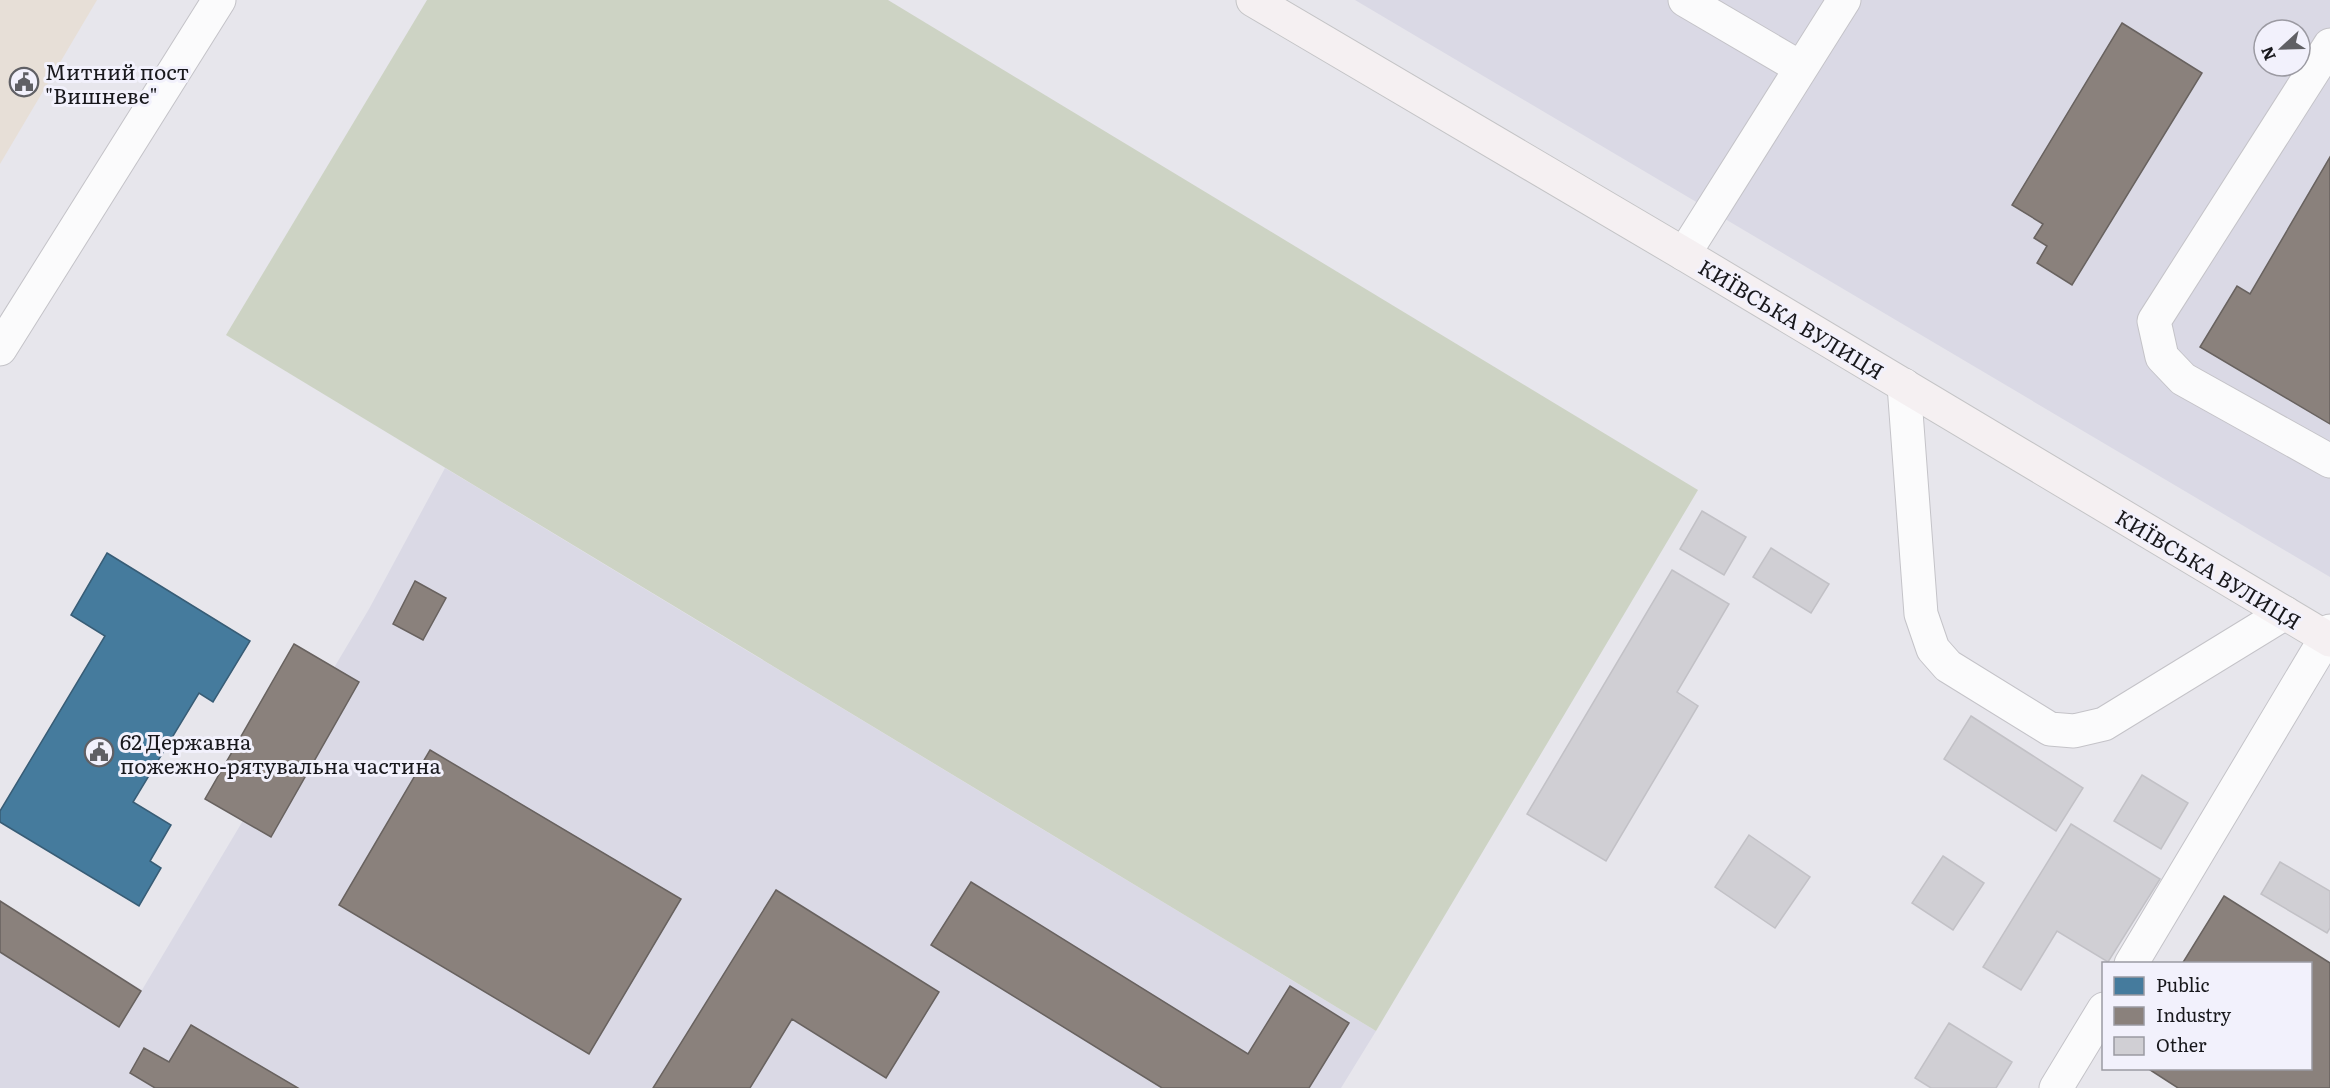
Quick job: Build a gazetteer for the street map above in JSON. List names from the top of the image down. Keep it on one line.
{"streets":{"main road":["КИЇВСЬКА ВУЛИЦЯ"]},"places":{"public building":["Митний пост \"Вишневе\"","62 Державна пожежно-рятувальна частина"]},"legend":["Public","Industry","Other"],"north":"left"}
